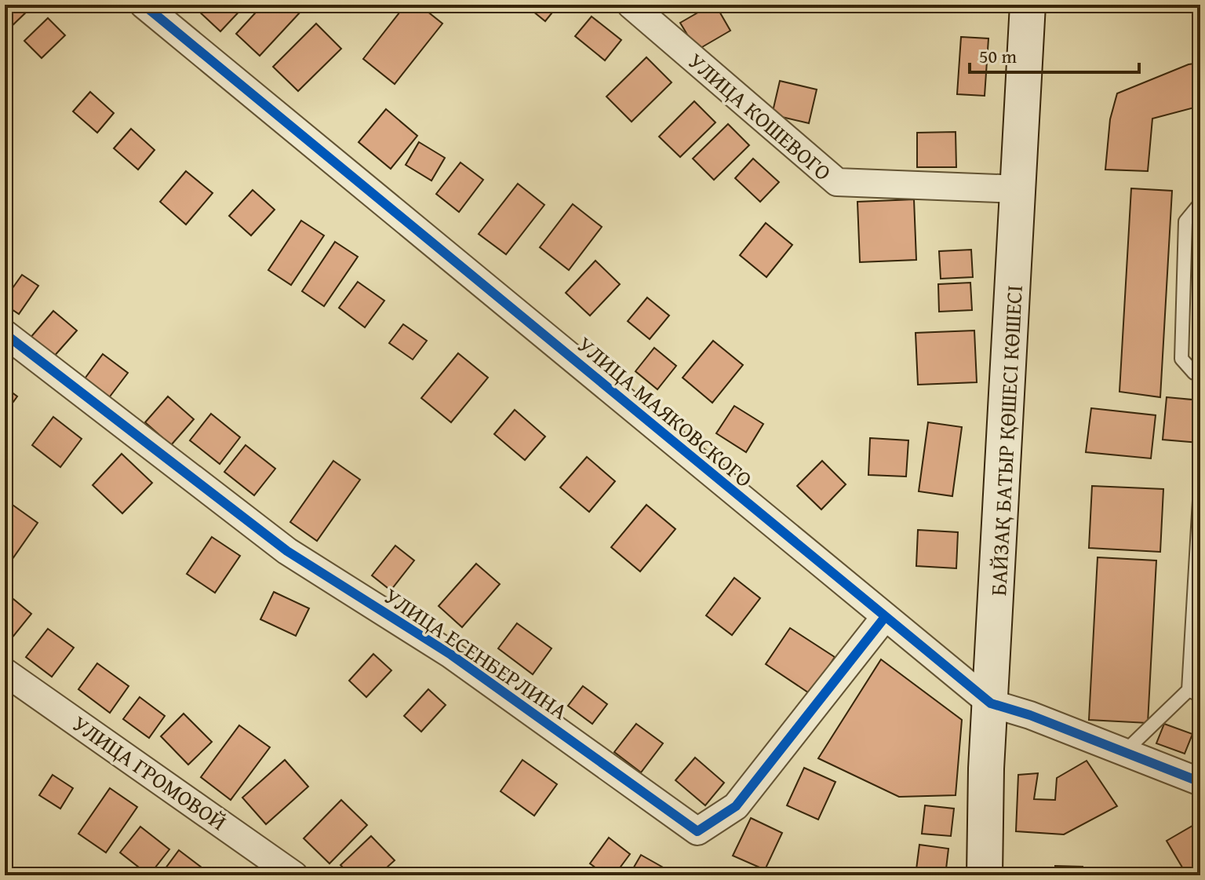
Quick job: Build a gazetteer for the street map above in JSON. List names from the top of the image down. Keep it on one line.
{"streets":{"main road":["БАЙЗАҚ БАТЫР ҚӨШЕСІ КӨШЕСІ"],"street":["УЛИЦА КОШЕВОГО","УЛИЦА МАЯКОВСКОГО","УЛИЦА ЕСЕНБЕРЛИНА","УЛИЦА ГРОМОВОЙ"]},"crossings":[["УЛИЦА КОШЕВОГО","БАЙЗАҚ БАТЫР ҚӨШЕСІ КӨШЕСІ"],["УЛИЦА МАЯКОВСКОГО","БАЙЗАҚ БАТЫР ҚӨШЕСІ КӨШЕСІ"],["УЛИЦА МАЯКОВСКОГО","УЛИЦА ЕСЕНБЕРЛИНА"]],"scale_bar":"50 m"}
